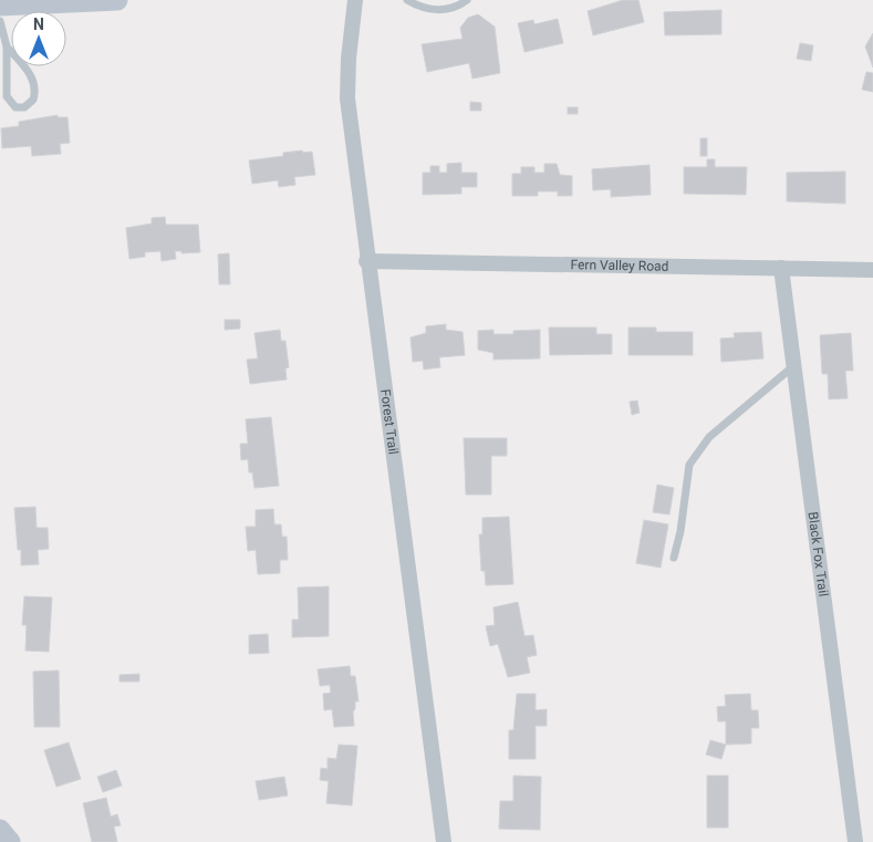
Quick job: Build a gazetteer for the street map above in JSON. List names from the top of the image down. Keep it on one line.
{"streets":{"street":["Fern Valley Road","Forest Trail","Black Fox Trail"]},"crossings":[["Fern Valley Road","Forest Trail"],["Fern Valley Road","Black Fox Trail"]],"north":"top"}
